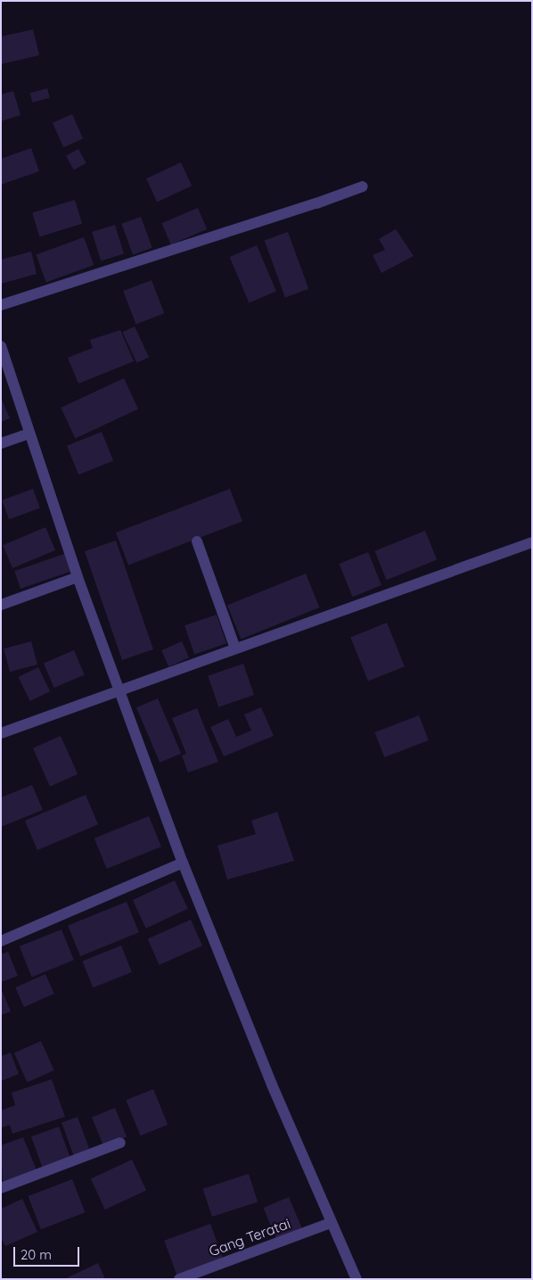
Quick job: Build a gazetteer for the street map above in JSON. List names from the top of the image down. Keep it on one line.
{"streets":{"street":["Gang Teratai"]},"scale_bar":"20 m"}
